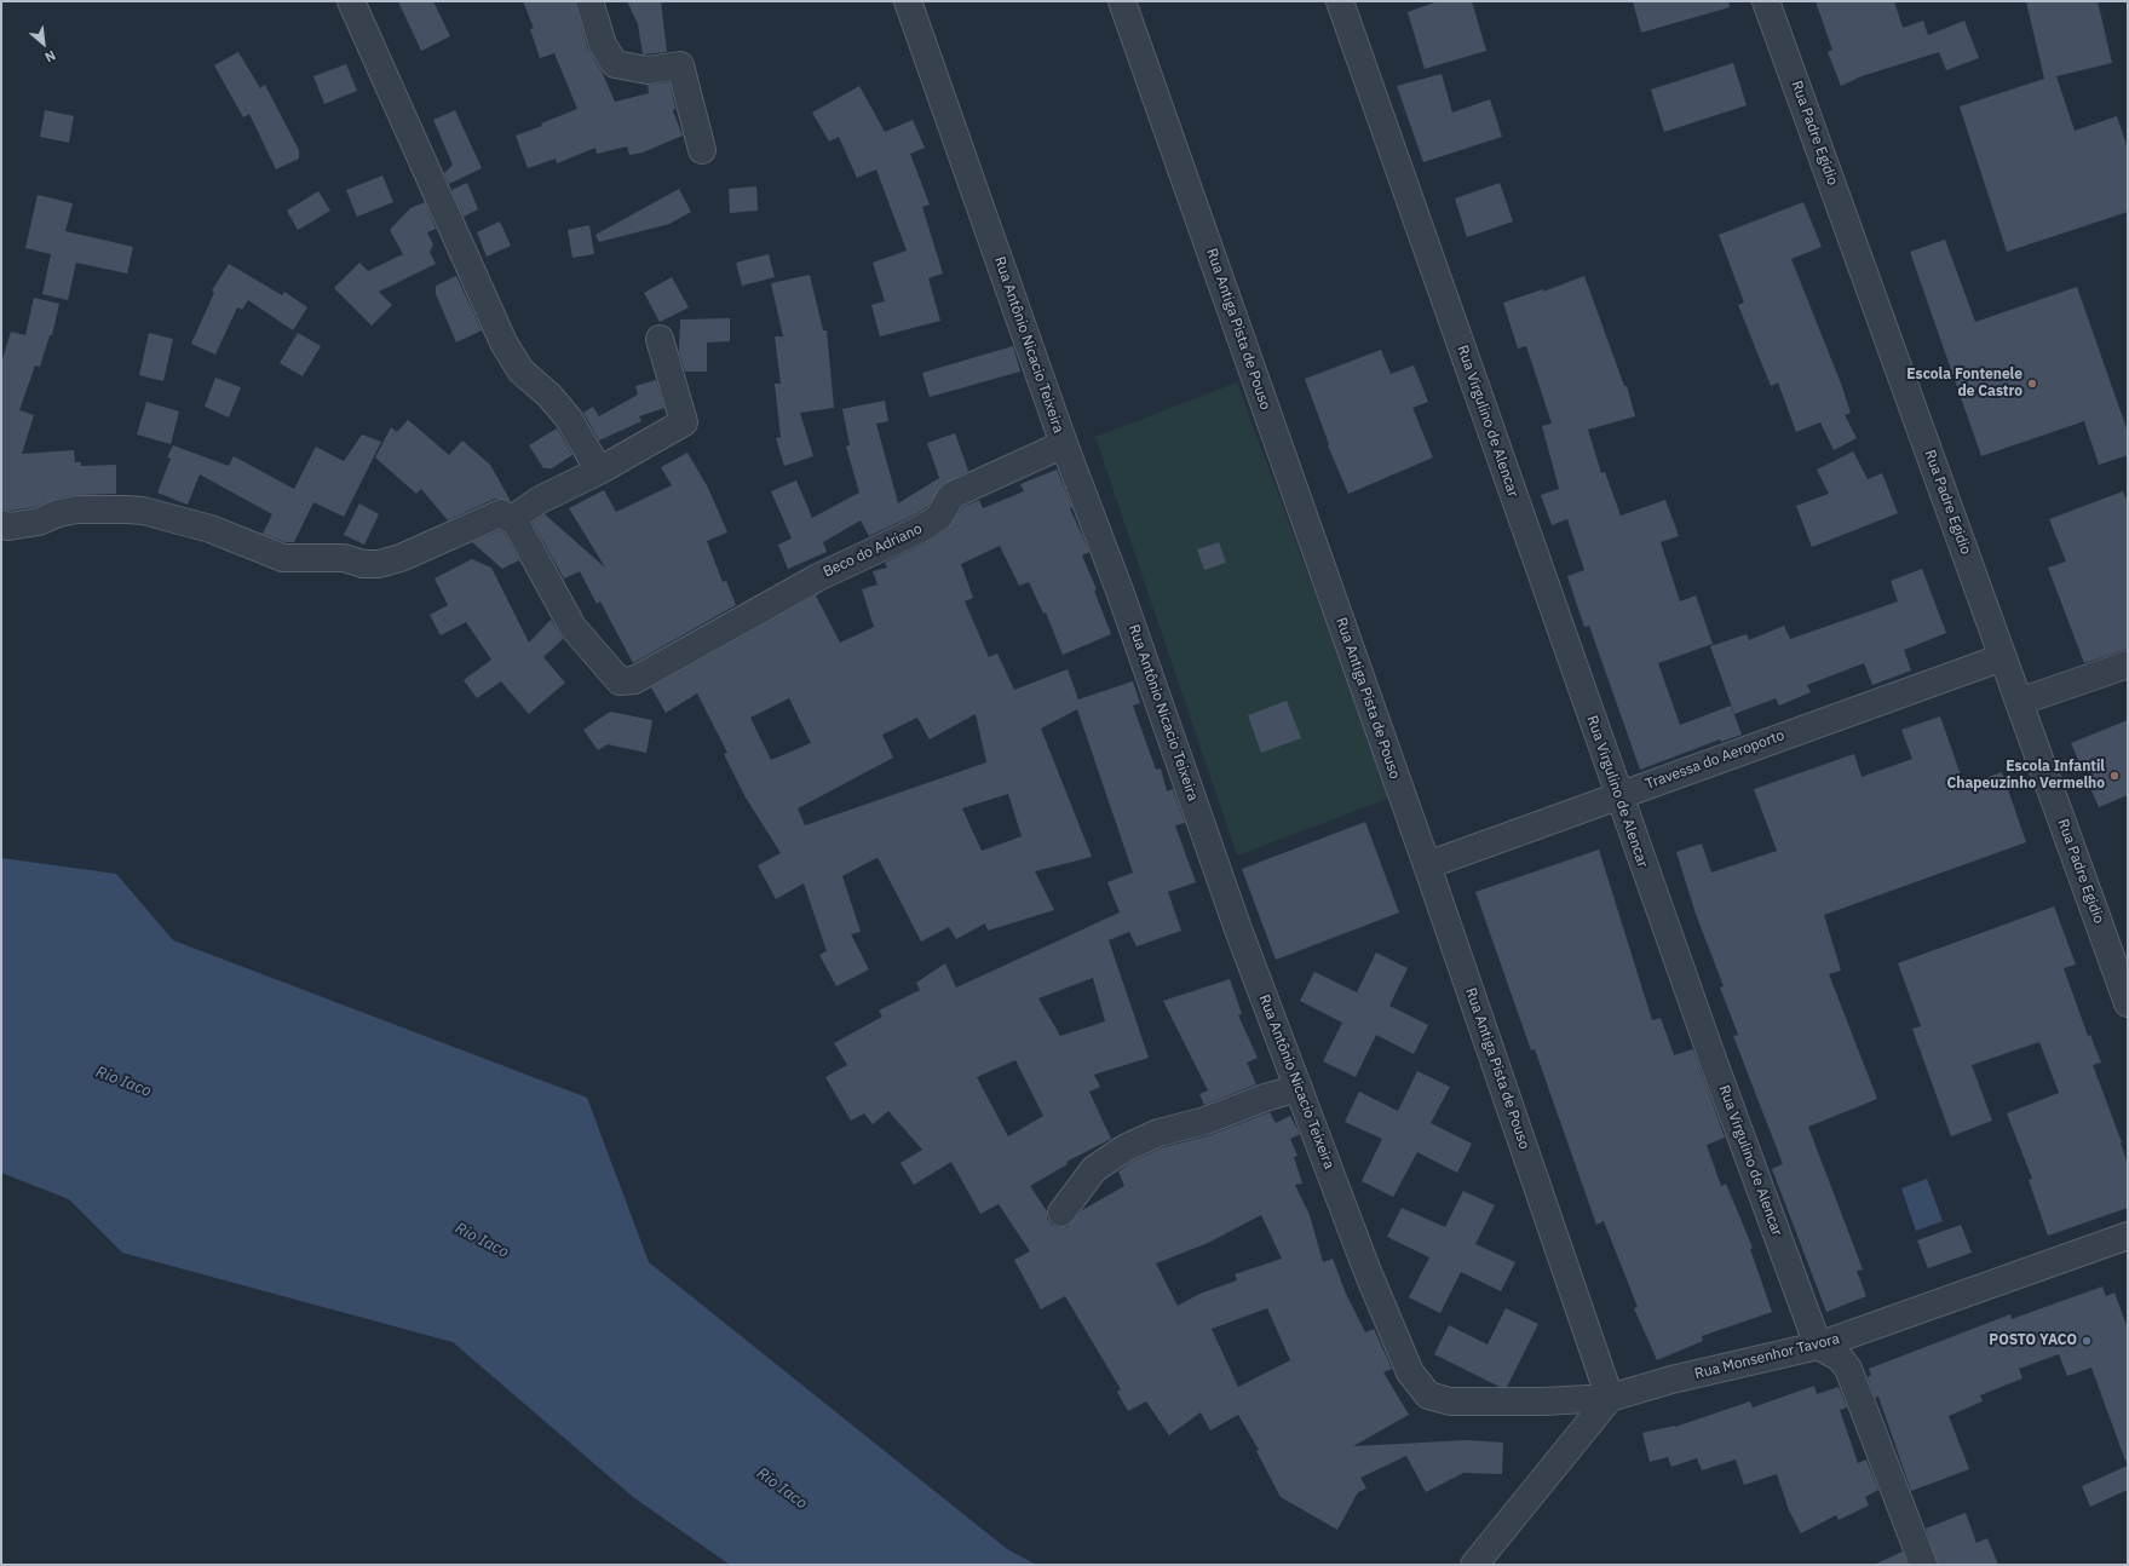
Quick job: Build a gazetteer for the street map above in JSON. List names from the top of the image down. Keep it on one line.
{"streets":{"street":["Rua Padre Egidio","Rua Antiga Pista de Pouso","Rua Antônio Nicacio Teixeira","Rua Virgulino de Alencar","Beco do Adriano","Travessa do Aeroporto","Rua Monsenhor Tavora"]},"crossings":[["Rua Padre Egidio","Travessa do Aeroporto"],["Rua Antiga Pista de Pouso","Travessa do Aeroporto"],["Rua Antiga Pista de Pouso","Rua Monsenhor Tavora"],["Rua Antônio Nicacio Teixeira","Beco do Adriano"],["Rua Antônio Nicacio Teixeira","Rua Monsenhor Tavora"],["Rua Virgulino de Alencar","Travessa do Aeroporto"],["Rua Virgulino de Alencar","Rua Monsenhor Tavora"]],"water":["Rio Iaco"],"places":["Escola Fontenele de Castro","Escola Infantil Chapeuzinho Vermelho","POSTO YACO"],"north":"bottom right"}
